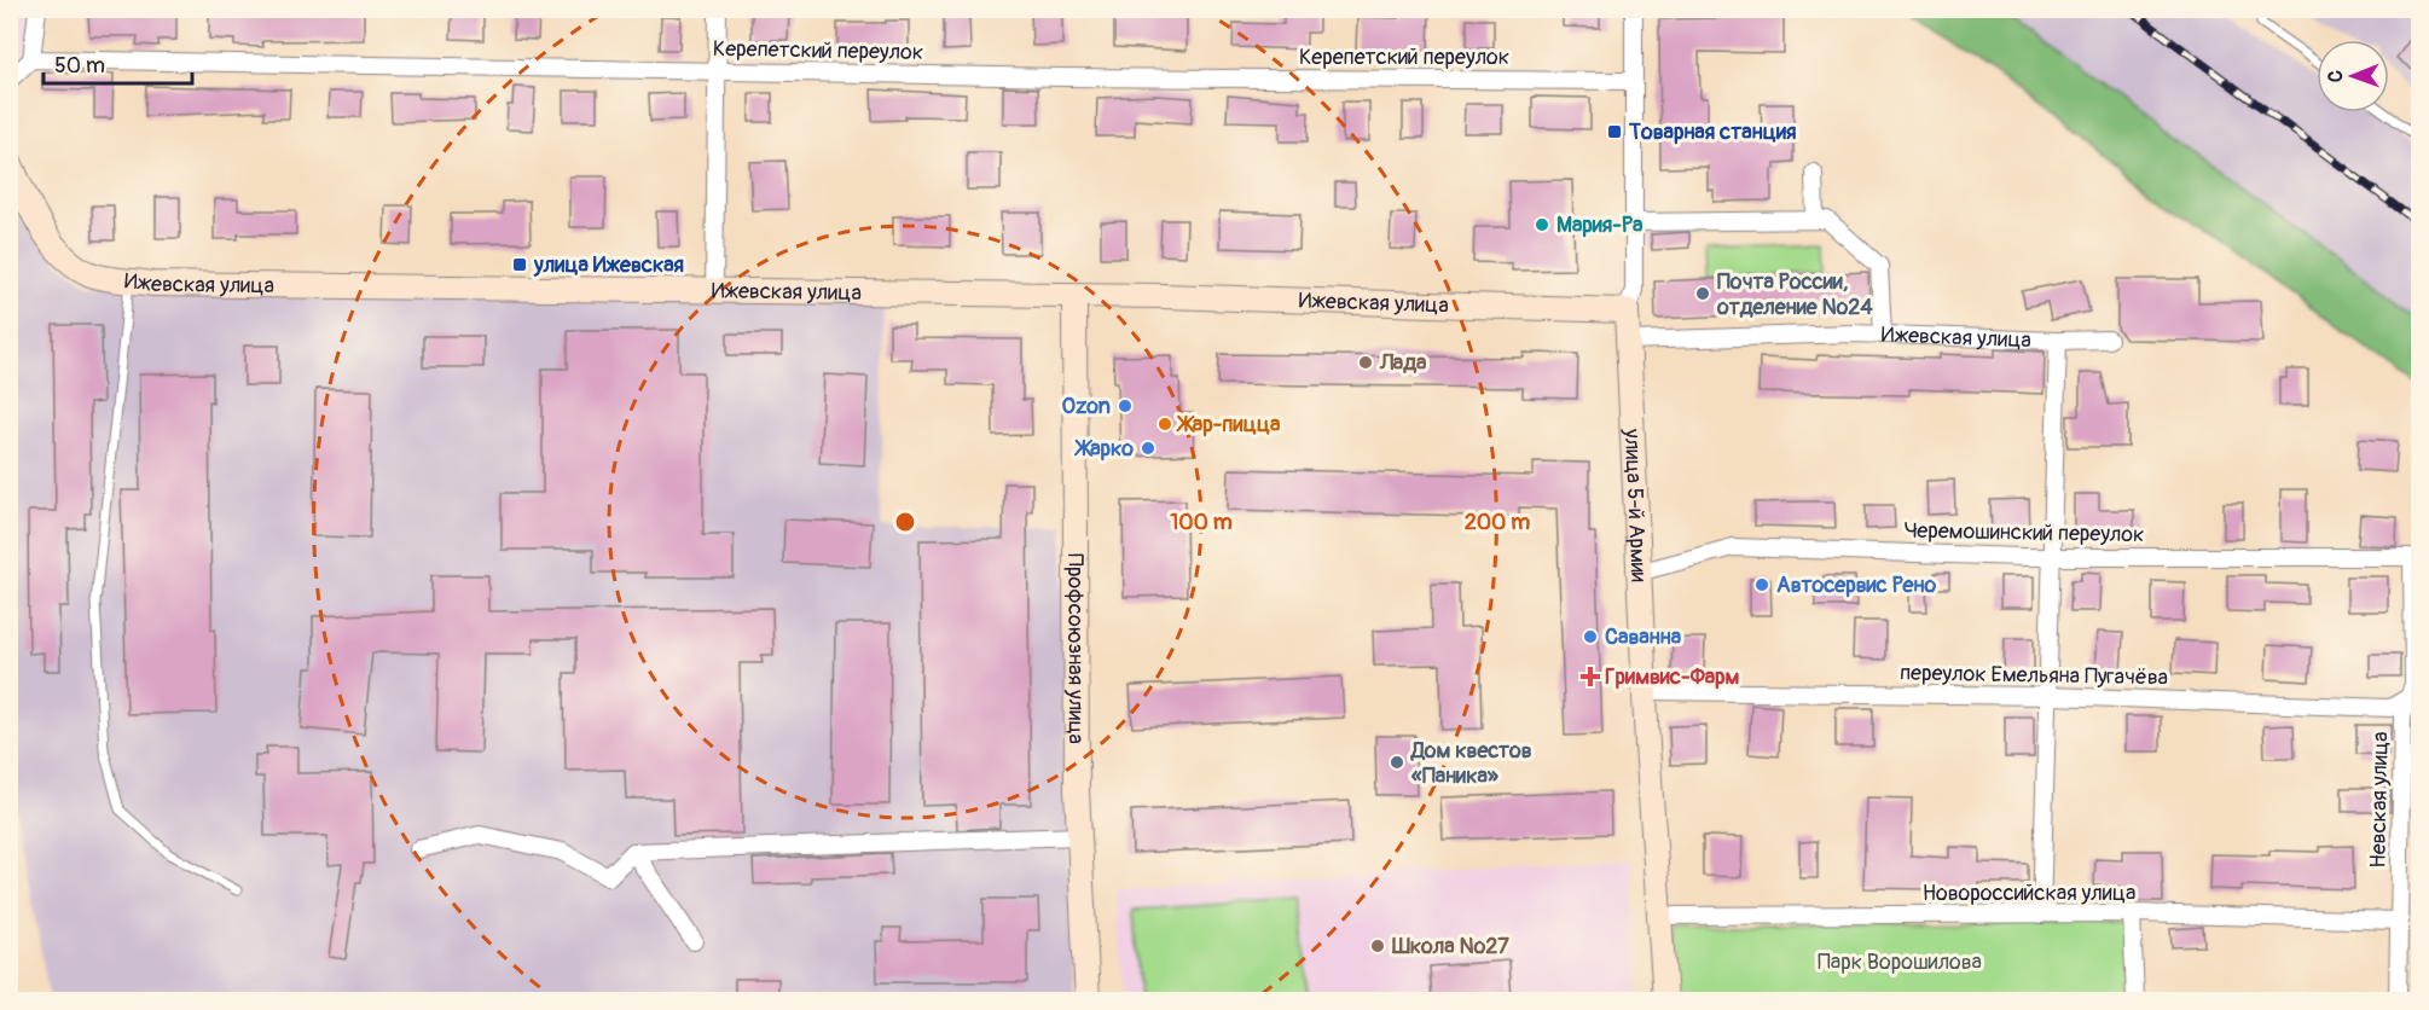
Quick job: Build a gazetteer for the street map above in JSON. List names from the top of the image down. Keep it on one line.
{"streets":{"main road":["Ижевская улица","улица 5-й Армии","Профсоюзная улица"],"street":["Керепетский переулок","Черемошинский переулок","переулок Емельяна Пугачёва","Невская улица","Новороссийская улица"]},"crossings":[["Керепетский переулок","улица 5-й Армии"],["Ижевская улица","улица 5-й Армии"],["Ижевская улица","Профсоюзная улица"],["улица 5-й Армии","Черемошинский переулок"],["улица 5-й Армии","переулок Емельяна Пугачёва"],["улица 5-й Армии","Новороссийская улица"],["Черемошинский переулок","Невская улица"],["переулок Емельяна Пугачёва","Невская улица"],["Невская улица","Новороссийская улица"]],"parks":["Парк Ворошилова"],"places":{"transit":["Товарная cтанция","улица Ижевская"],"other":["Мария-Ра","Почта России, отделение №24","Лада","Ozon","Жар-пицца","Жарко","Автосервис Рено","Саванна","Дом квестов «Паника»","Школа №27"],"health":["Гримвис-Фарм"]},"scale_bar":"50 m","north":"left","rings":["100 m","200 m"]}
